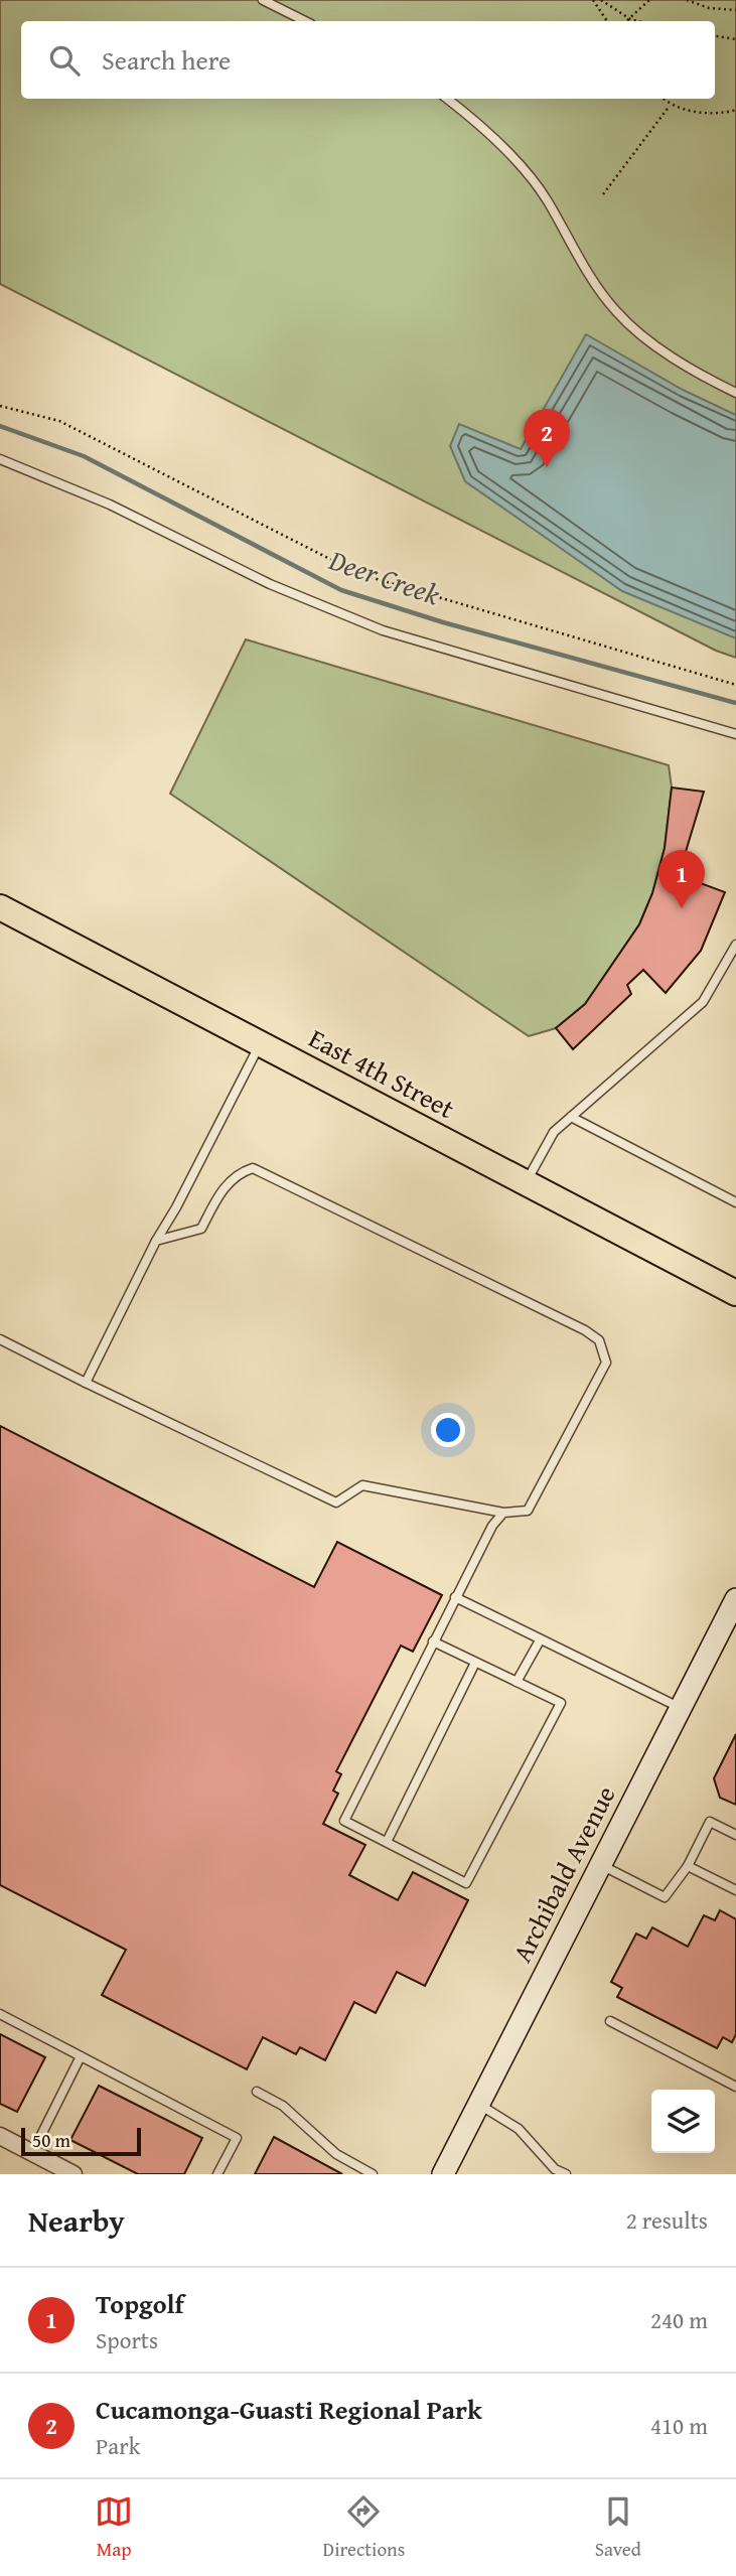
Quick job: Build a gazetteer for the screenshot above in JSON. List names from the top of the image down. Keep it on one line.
{"streets":{"main road":["East 4th Street","Archibald Avenue"]},"water":["Deer Creek"],"scale_bar":"50 m","page":{"search":"Search here","pins":["2","1"],"scale":"50 m","heading":["Nearby","2 results"],"list":[{"mark":"1","name":"Topgolf","note":"Sports","value":"240 m"},{"mark":"2","name":"Cucamonga-Guasti Regional Park","note":"Park","value":"410 m"}],"nav":["Map","Directions","Saved"]}}
